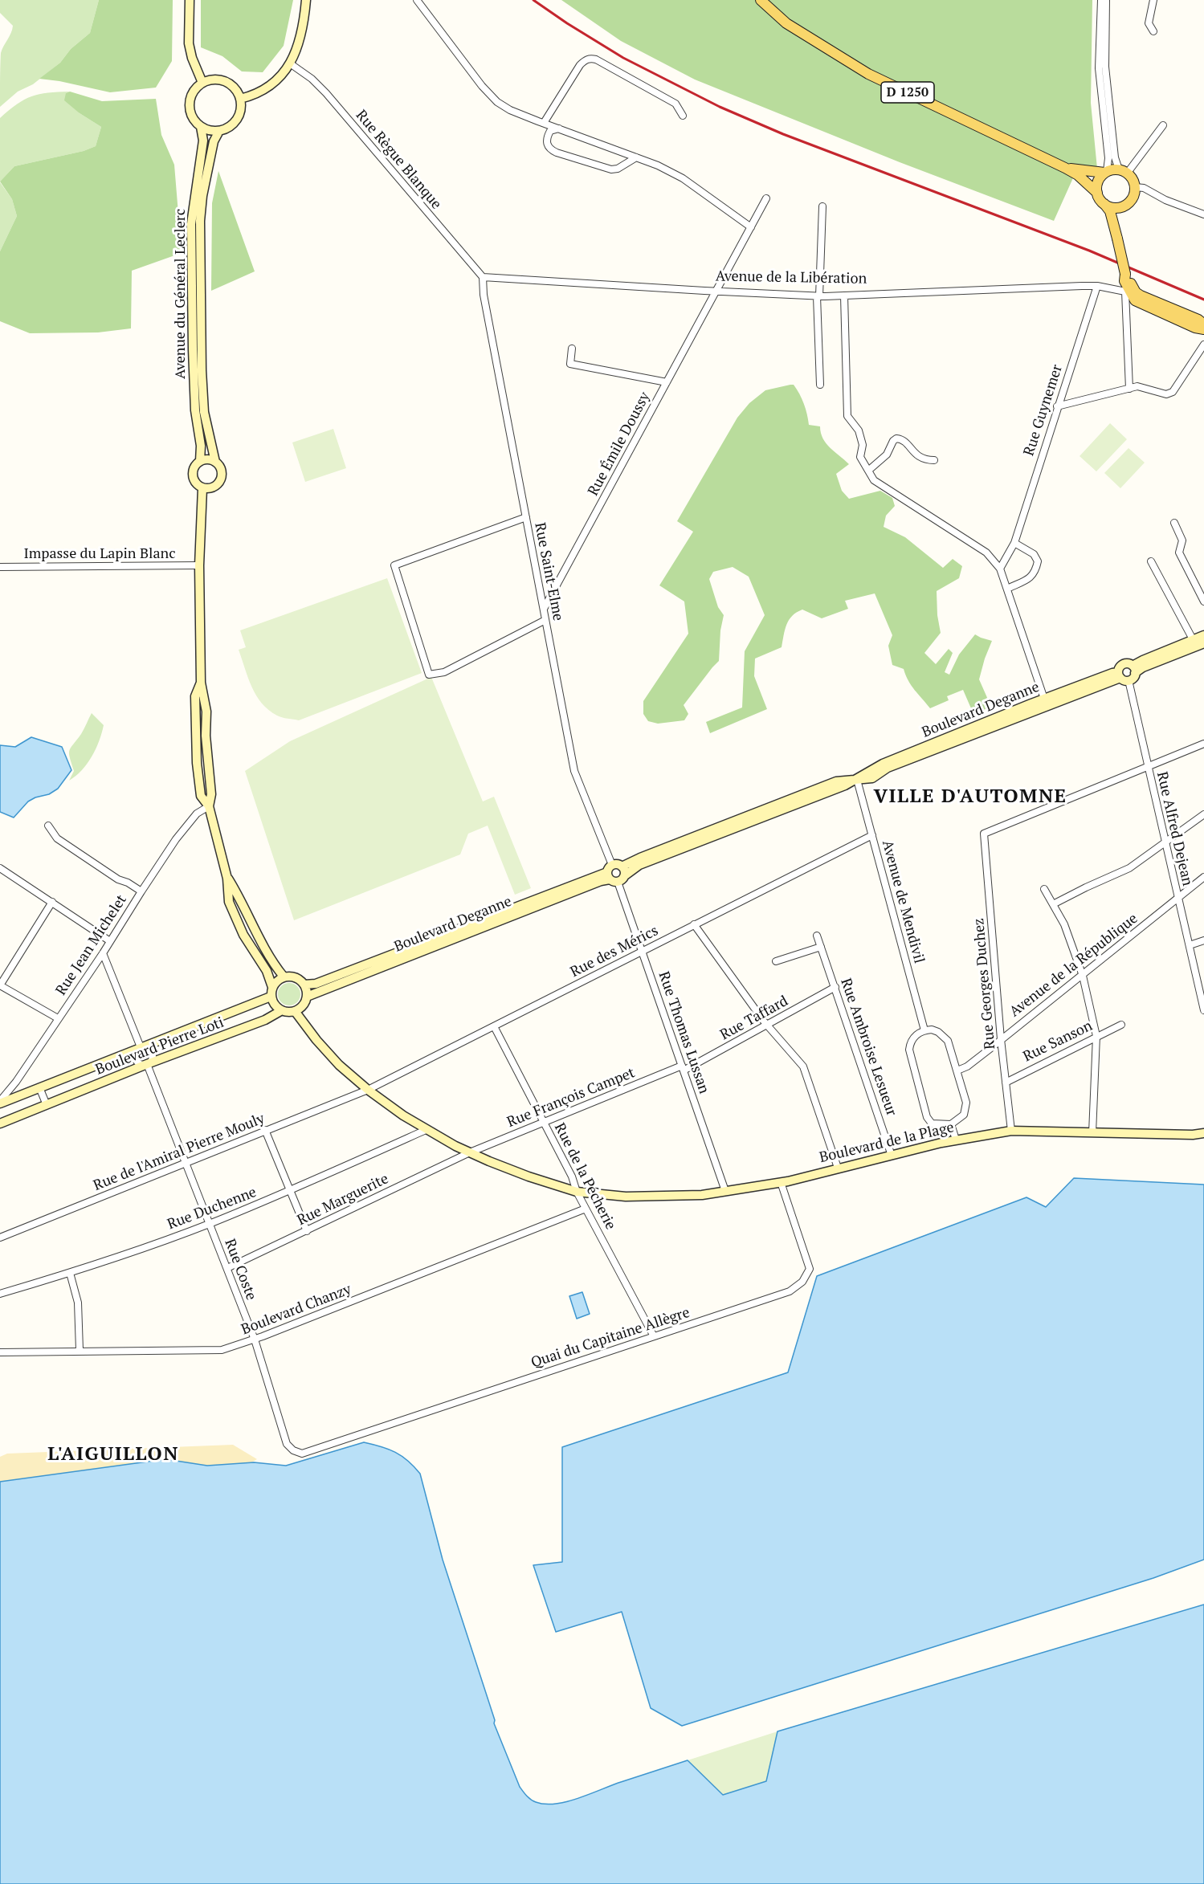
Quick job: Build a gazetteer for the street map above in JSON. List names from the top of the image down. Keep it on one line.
{"streets":{"main road":["D 1250","Avenue du Général Leclerc","Boulevard Deganne","Boulevard Pierre Loti","Boulevard de la Plage"],"street":["Rue Règue Blanque","Avenue de la Libération","Rue Guynemer","Rue Émile Doussy","Impasse du Lapin Blanc","Rue Saint-Elme","Rue Alfred Dejean","Avenue de Mendivil","Rue Jean Michelet","Rue des Mérics","Avenue de la République","Rue Georges Duchez","Rue Taffard","Rue Thomas Lussan","Rue Sanson","Rue Ambroise Lesueur","Rue François Campet","Rue de l'Amiral Pierre Mouly","Rue de la Pécherie","Rue Marguerite","Rue Duchenne","Rue Coste","Boulevard Chanzy","Quai du Capitaine Allègre"]},"crossings":[["Rue Règue Blanque","Avenue de la Libération"],["Rue Règue Blanque","Rue Saint-Elme"],["Avenue de la Libération","Rue Guynemer"],["Avenue de la Libération","Rue Émile Doussy"],["Avenue de la Libération","Rue Saint-Elme"],["Rue Émile Doussy","Rue Saint-Elme"],["Rue Saint-Elme","Boulevard Deganne"],["Rue Saint-Elme","Rue Thomas Lussan"],["Boulevard Deganne","Rue Alfred Dejean"],["Boulevard Deganne","Avenue de Mendivil"],["Boulevard Deganne","Rue Thomas Lussan"],["Boulevard Deganne","Boulevard Pierre Loti"],["Boulevard Deganne","Boulevard de la Plage"],["Rue Alfred Dejean","Avenue de la République"],["Rue Alfred Dejean","Rue Georges Duchez"],["Avenue de Mendivil","Rue des Mérics"],["Rue Jean Michelet","Boulevard Pierre Loti"],["Rue des Mérics","Rue Thomas Lussan"],["Rue des Mérics","Boulevard de la Plage"],["Rue des Mérics","Rue de l'Amiral Pierre Mouly"],["Rue des Mérics","Rue de la Pécherie"],["Avenue de la République","Rue Georges Duchez"],["Rue Georges Duchez","Rue Sanson"],["Rue Georges Duchez","Boulevard de la Plage"],["Rue Taffard","Rue Thomas Lussan"],["Rue Taffard","Rue Ambroise Lesueur"],["Rue Taffard","Rue François Campet"],["Rue Thomas Lussan","Rue François Campet"],["Rue Thomas Lussan","Boulevard de la Plage"],["Boulevard Pierre Loti","Boulevard de la Plage"],["Boulevard Pierre Loti","Rue Coste"],["Rue Ambroise Lesueur","Boulevard de la Plage"],["Rue François Campet","Boulevard de la Plage"],["Rue François Campet","Rue de la Pécherie"],["Rue François Campet","Rue Marguerite"],["Boulevard de la Plage","Rue de l'Amiral Pierre Mouly"],["Boulevard de la Plage","Rue de la Pécherie"],["Boulevard de la Plage","Rue Marguerite"],["Boulevard de la Plage","Rue Duchenne"],["Boulevard de la Plage","Quai du Capitaine Allègre"],["Rue de l'Amiral Pierre Mouly","Rue Coste"],["Rue de la Pécherie","Boulevard Chanzy"],["Rue de la Pécherie","Quai du Capitaine Allègre"],["Rue Marguerite","Rue Coste"],["Rue Duchenne","Rue Coste"],["Rue Coste","Boulevard Chanzy"],["Rue Coste","Quai du Capitaine Allègre"]],"districts":["VILLE D'AUTOMNE","L'AIGUILLON"]}
